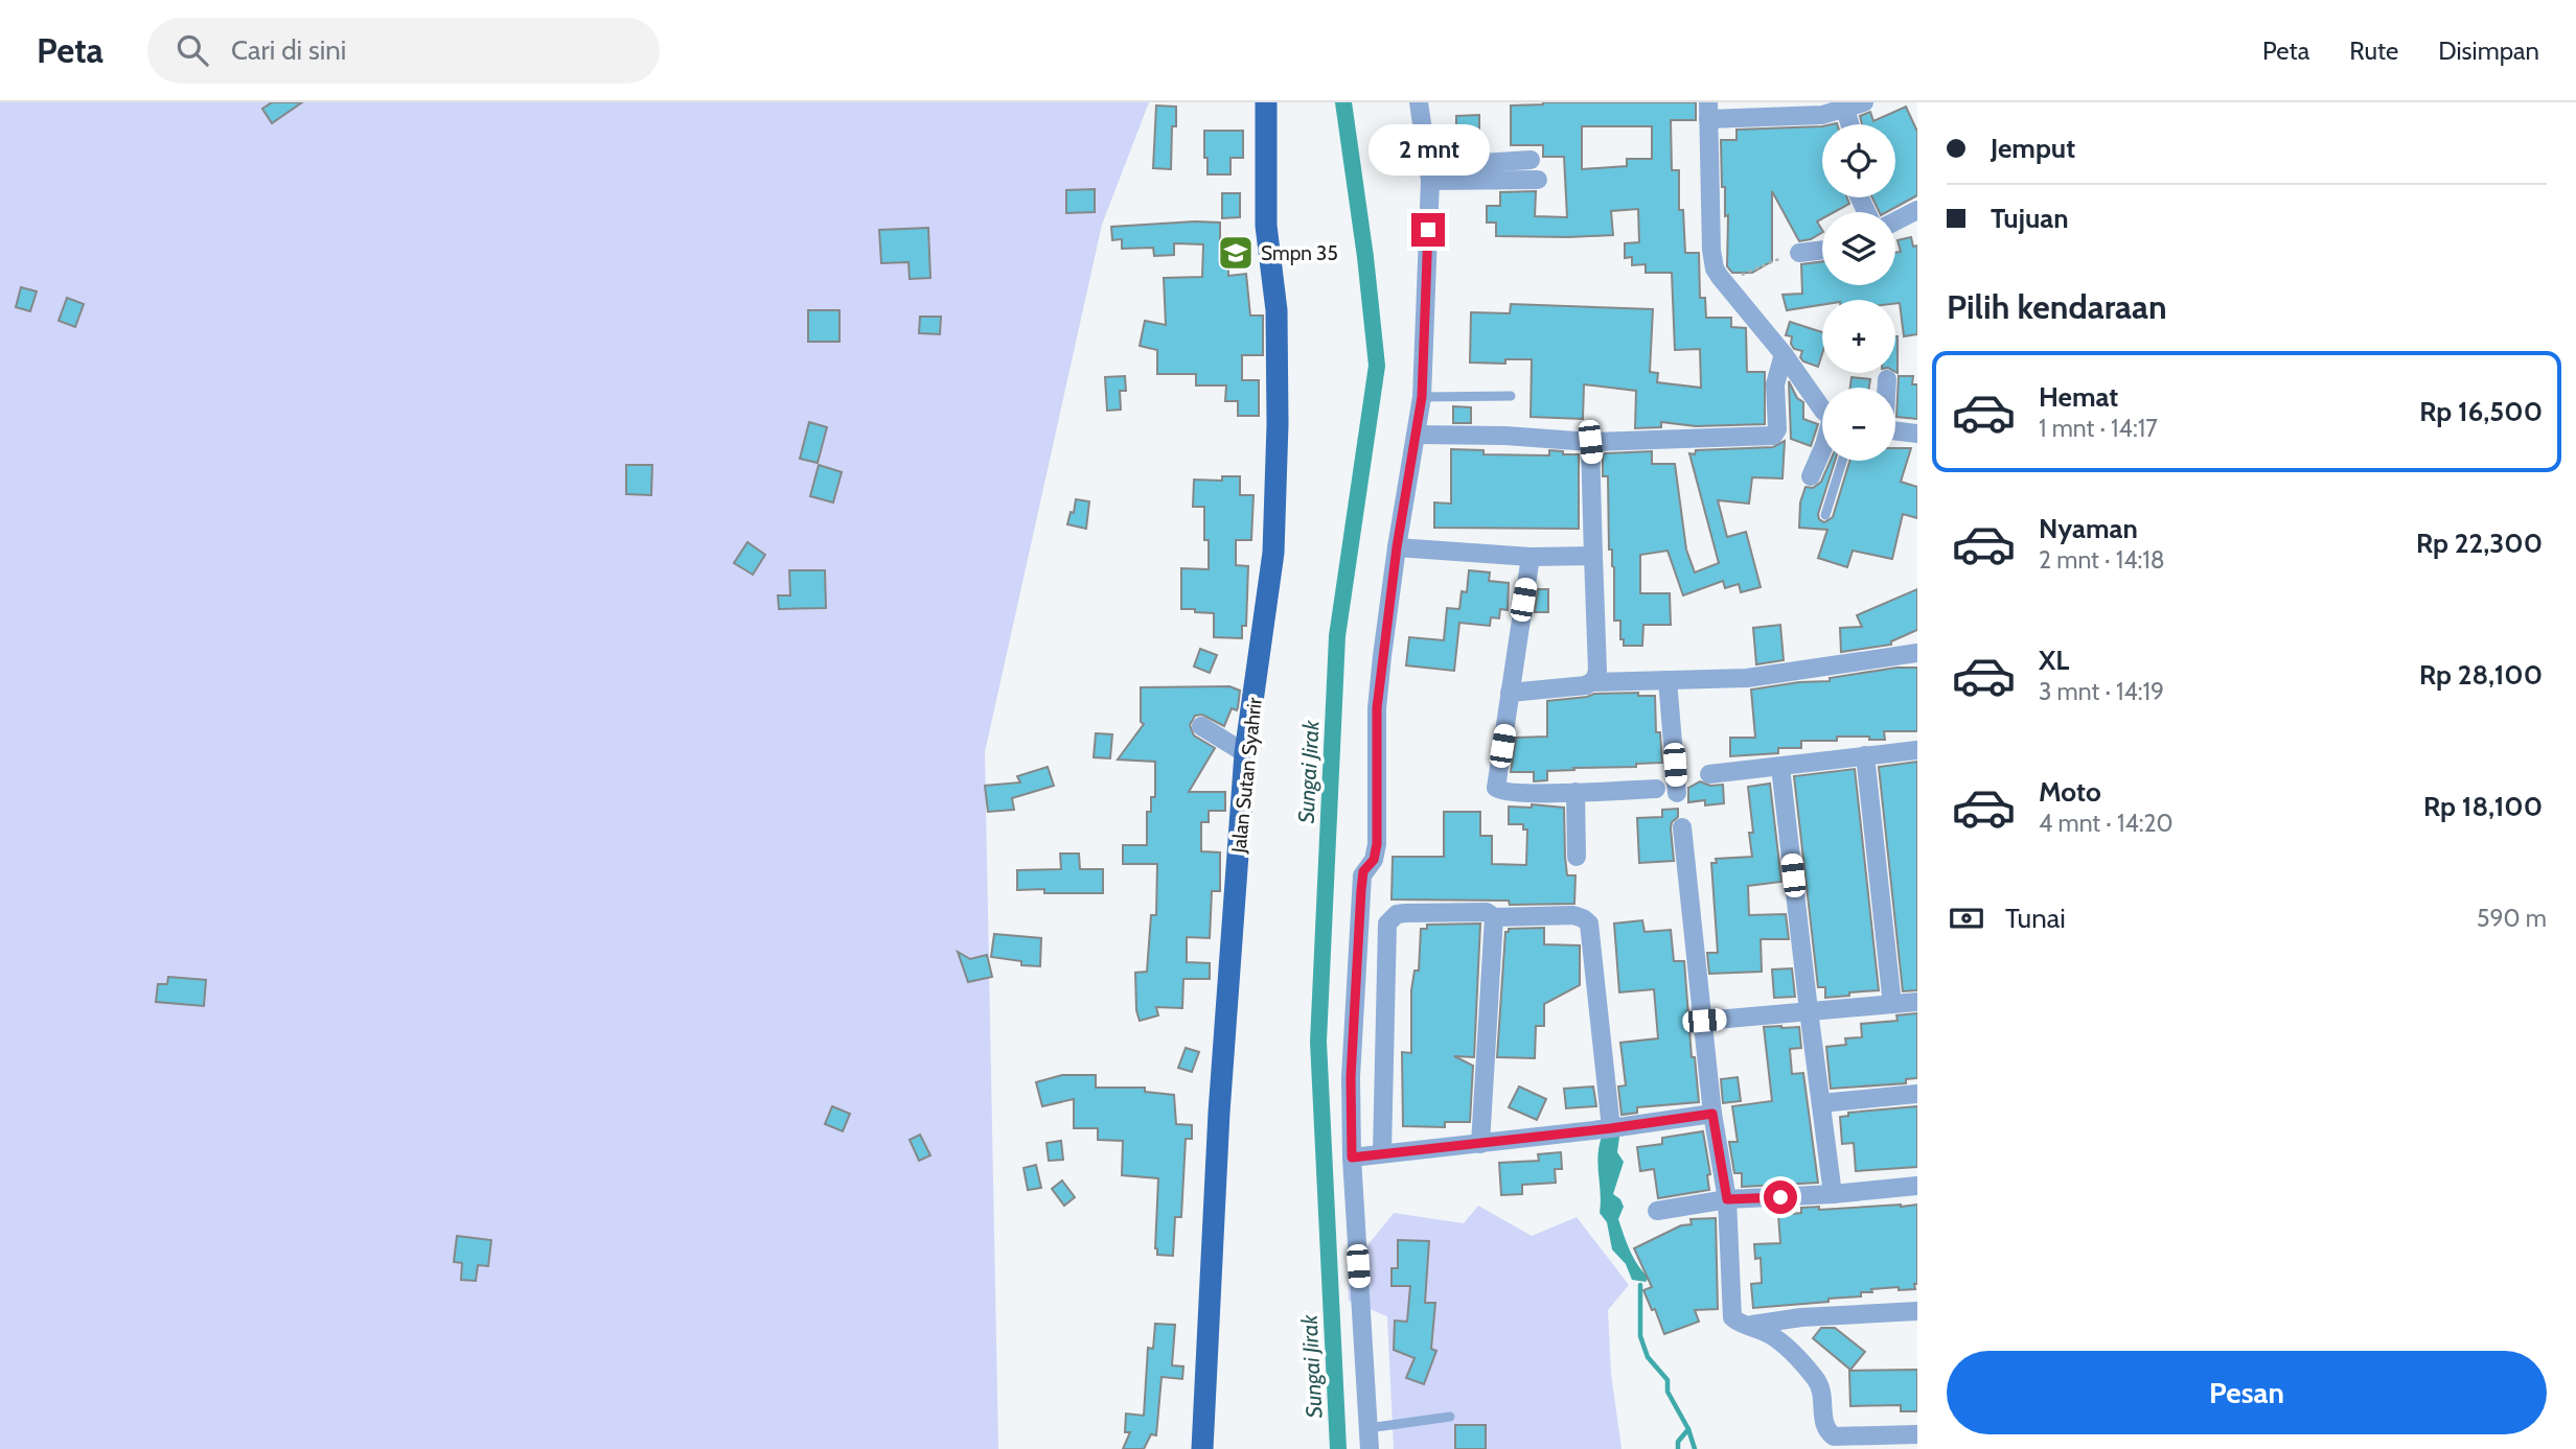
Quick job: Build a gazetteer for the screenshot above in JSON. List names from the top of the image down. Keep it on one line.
{"streets":{"main road":["Jalan Sutan Syahrir"]},"water":["Sungai Jirak"],"places":{"school or university":["Smpn 35"]},"page":{"header":"Peta","search":"Cari di sini","nav":["Peta","Rute","Disimpan"],"banner":["Jemput","Tujuan"],"map_buttons":["+","−"],"bubble":"2 mnt","heading":"Pilih kendaraan","list":[{"name":"Hemat","note":"1 mnt · 14:17","value":"Rp 16,500"},{"name":"Nyaman","note":"2 mnt · 14:18","value":"Rp 22,300"},{"name":"XL","note":"3 mnt · 14:19","value":"Rp 28,100"},{"name":"Moto","note":"4 mnt · 14:20","value":"Rp 18,100"}],"pay":["Tunai","590 m"],"buttons":"Pesan"}}
